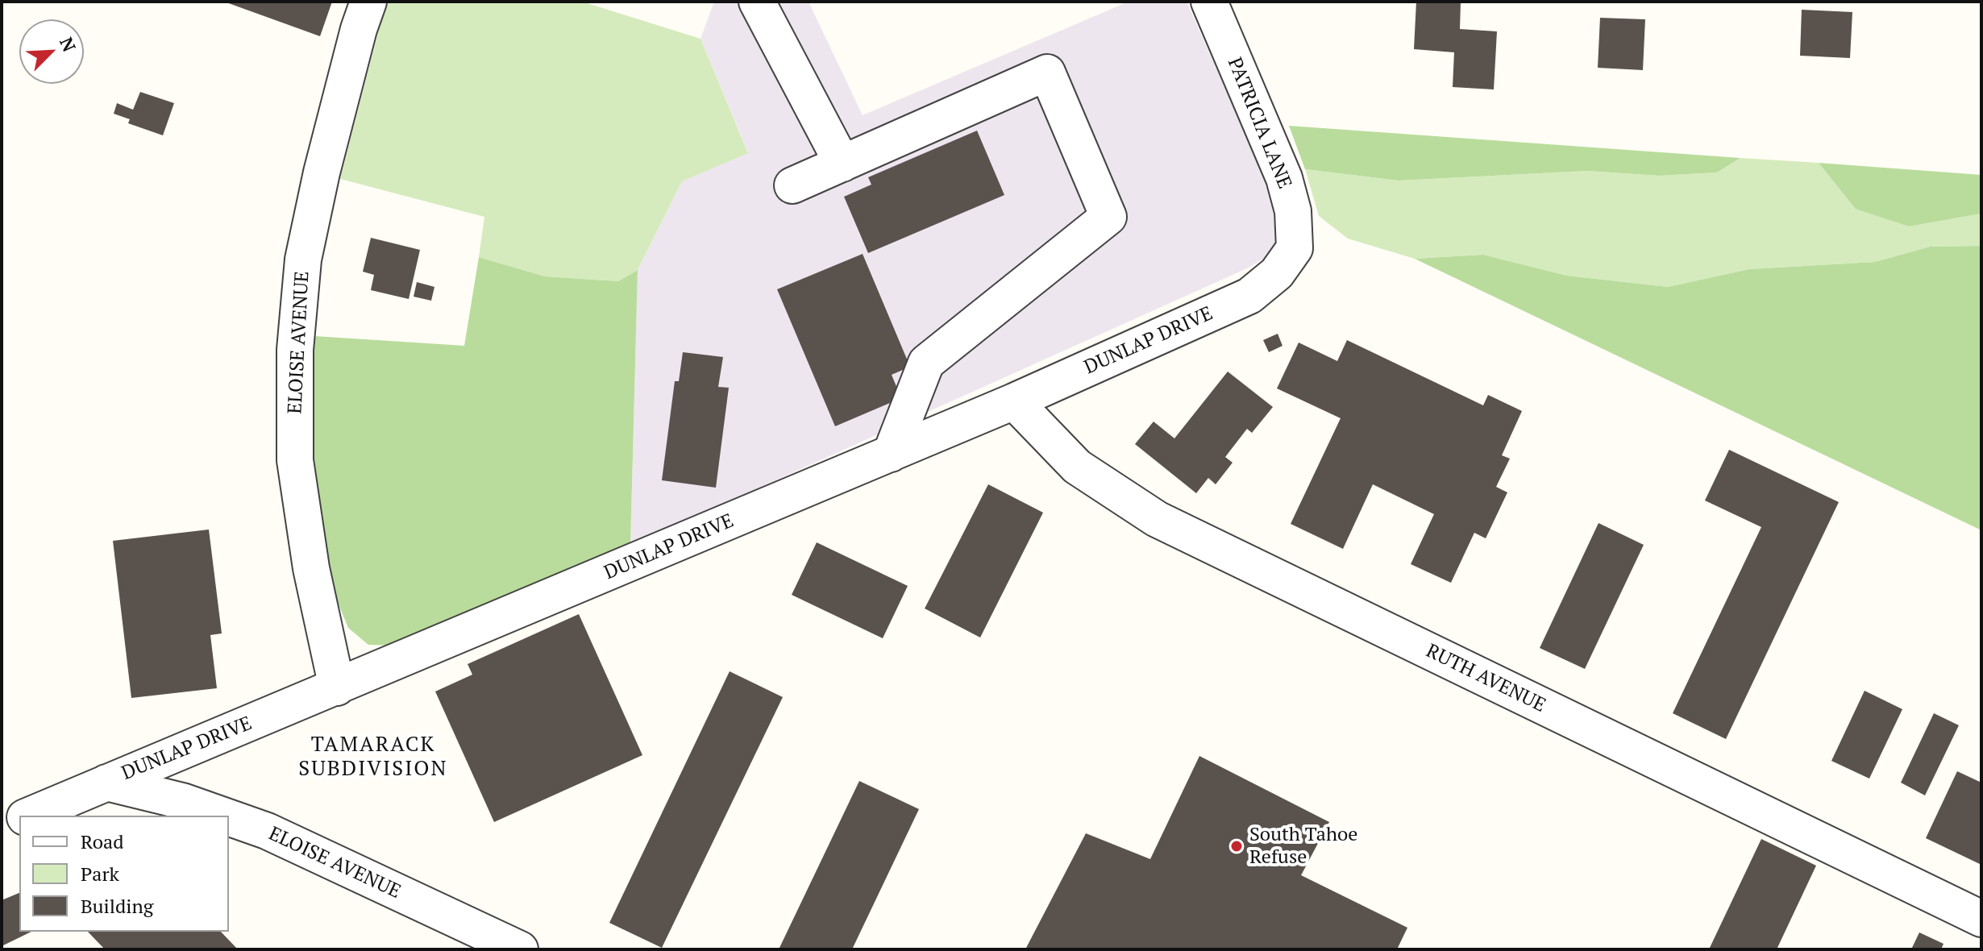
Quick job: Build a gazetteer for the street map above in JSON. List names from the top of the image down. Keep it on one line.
{"streets":{"street":["PATRICIA LANE","DUNLAP DRIVE","ELOISE AVENUE","RUTH AVENUE"]},"crossings":[["PATRICIA LANE","DUNLAP DRIVE"],["DUNLAP DRIVE","ELOISE AVENUE"],["DUNLAP DRIVE","RUTH AVENUE"]],"districts":["TAMARACK SUBDIVISION"],"places":["South Tahoe Refuse"],"legend":["Road","Park","Building"],"north":"top right"}
